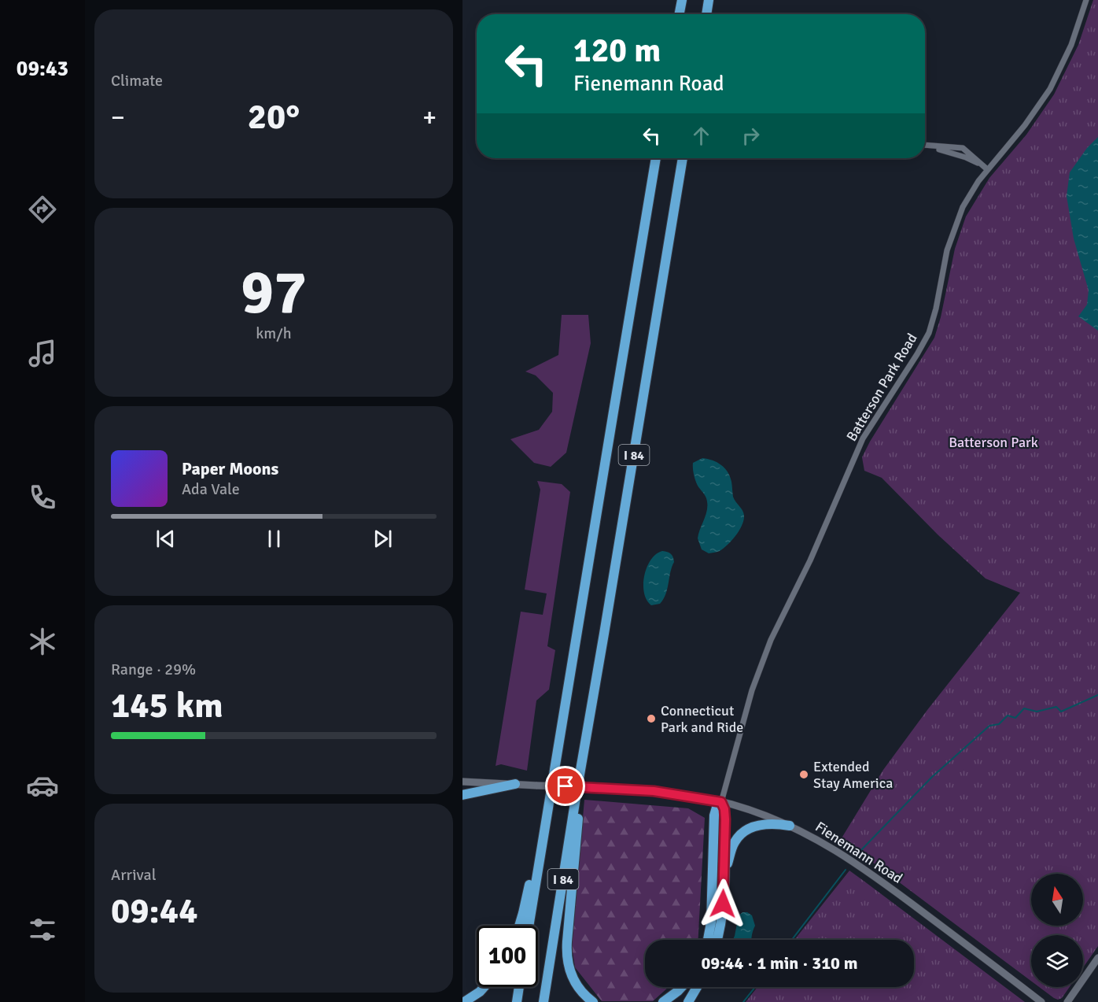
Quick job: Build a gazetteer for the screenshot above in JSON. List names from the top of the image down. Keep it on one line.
{"streets":{"highway":["I 84"],"main road":["Fienemann Road"],"street":["Batterson Park Road"]},"crossings":[["Batterson Park Road","Fienemann Road"]],"parks":["Batterson Park"],"places":["Connecticut Park and Ride","Extended Stay America"],"north":"top","page":{"tabs":"09:43","tile":["Climate",["97","km/h"],["Range · 29%","145 km"],["Arrival","09:44"]],"turn":["120 m","Fienemann Road"],"heat":["−","20°","+"],"song":["Paper Moons","Ada Vale"],"limit":"100","trip":"09:44 · 1 min · 310 m"}}
